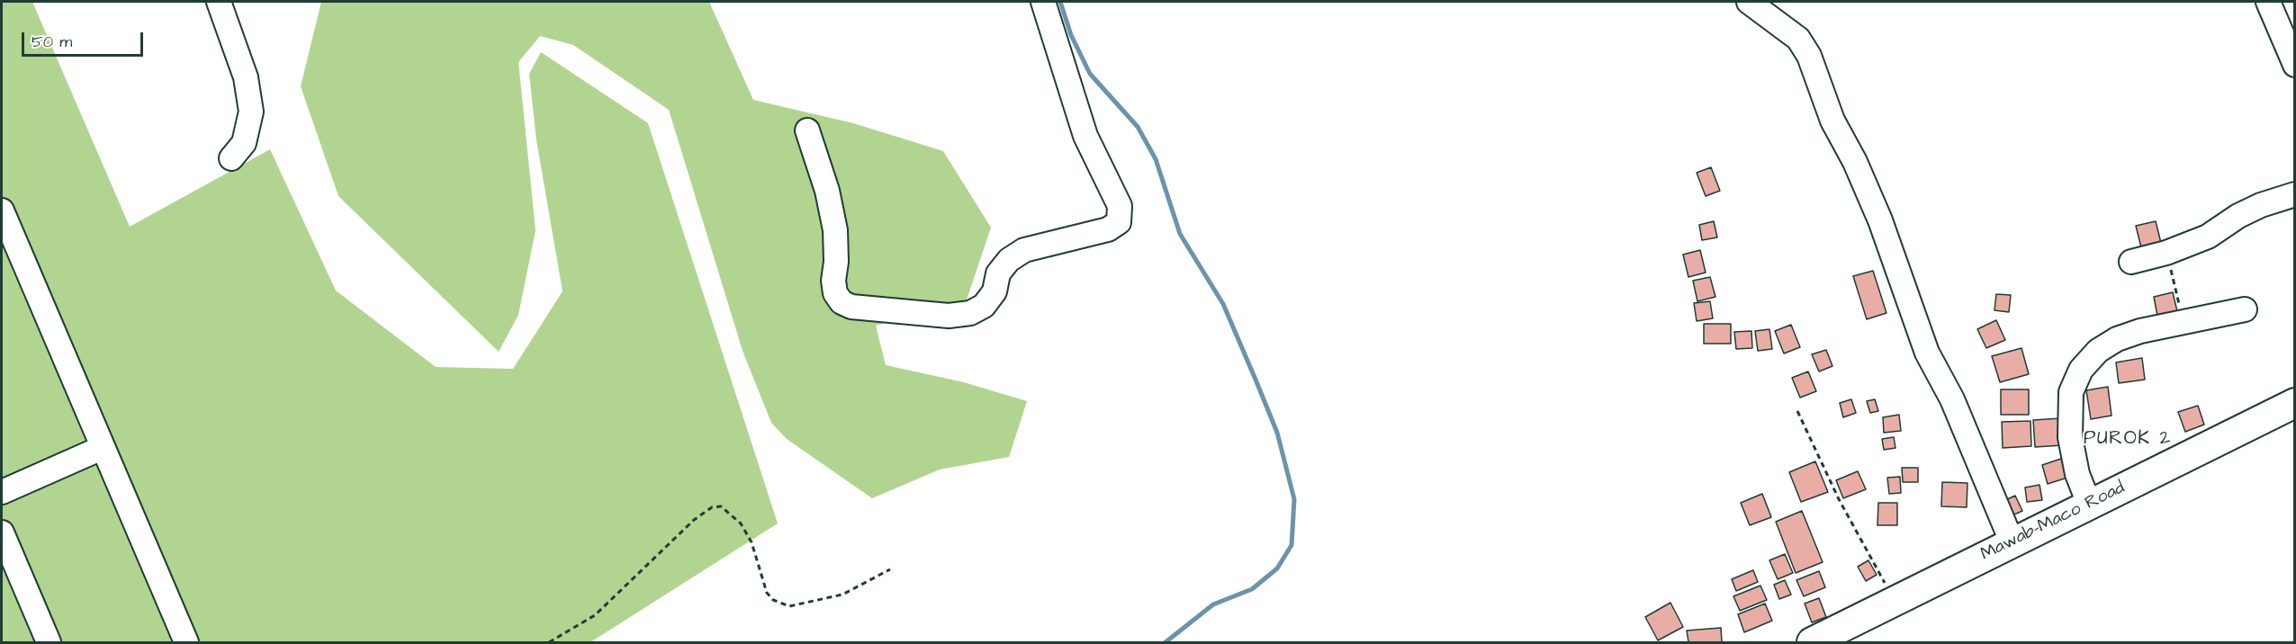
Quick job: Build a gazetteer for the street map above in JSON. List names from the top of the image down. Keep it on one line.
{"streets":{"main road":["Mawab-Maco Road"]},"districts":["PUROK 2"],"scale_bar":"50 m"}
